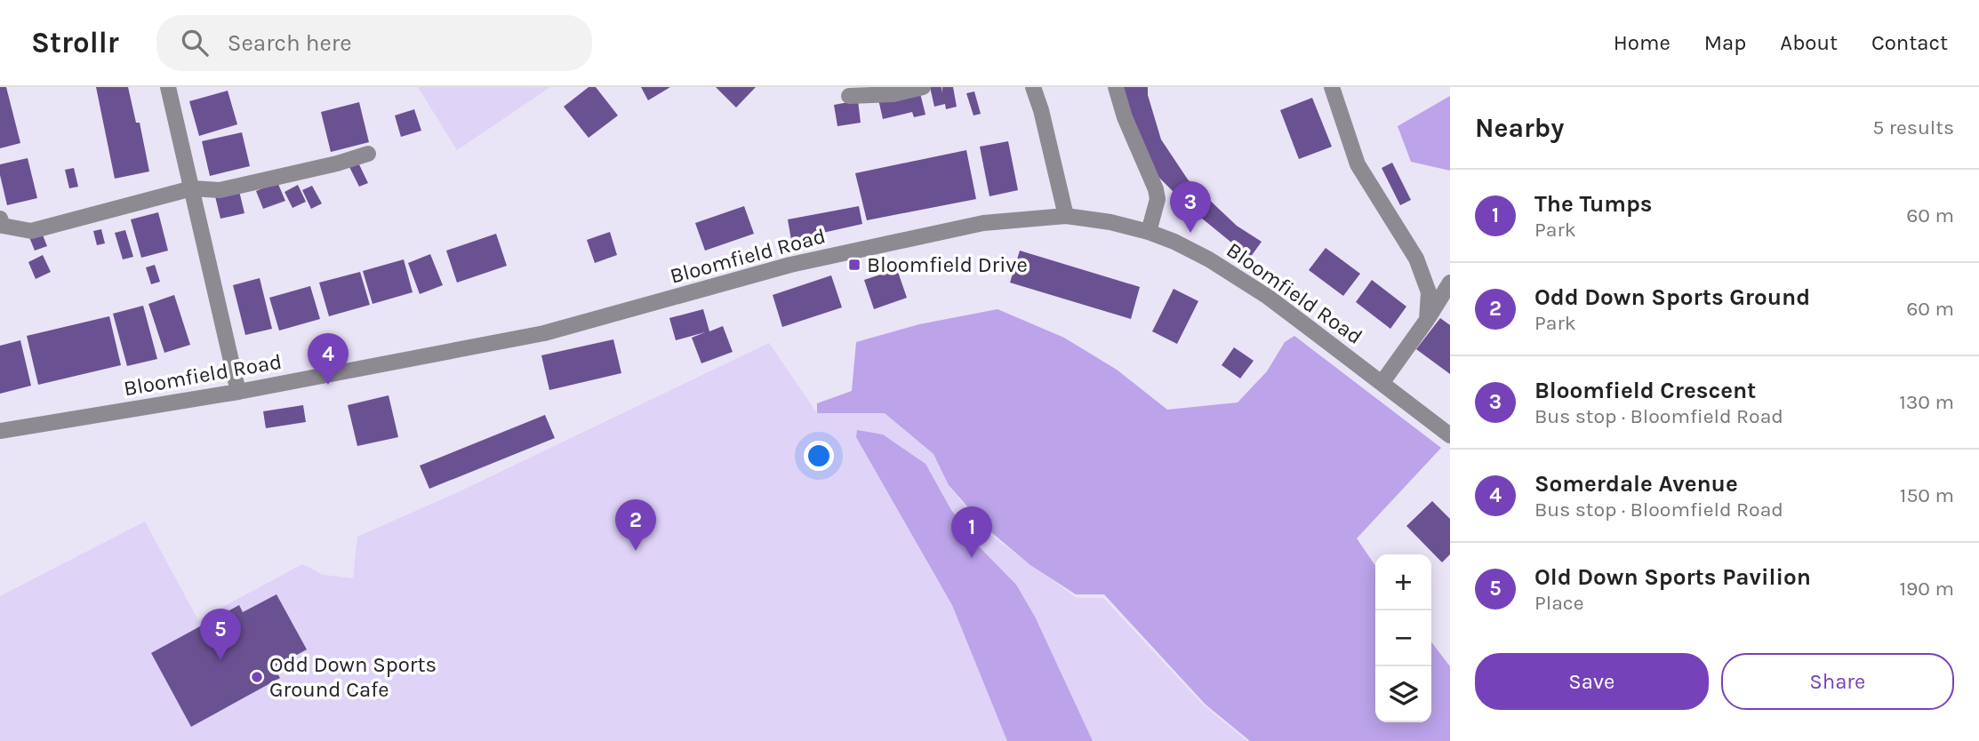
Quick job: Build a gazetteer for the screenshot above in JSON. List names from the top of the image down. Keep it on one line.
{"streets":{"street":["Bloomfield Road"]},"places":{"transit":["Bloomfield Drive"],"other":["Odd Down Sports Ground Cafe"]},"page":{"header":"Strollr","search":"Search here","nav":["Home","Map","About","Contact"],"heading":["Nearby","5 results"],"list":[{"mark":"1","name":"The Tumps","note":"Park","value":"60 m"},{"mark":"2","name":"Odd Down Sports Ground","note":"Park","value":"60 m"},{"mark":"3","name":"Bloomfield Crescent","note":"Bus stop · Bloomfield Road","value":"130 m"},{"mark":"4","name":"Somerdale Avenue","note":"Bus stop · Bloomfield Road","value":"150 m"},{"mark":"5","name":"Old Down Sports Pavilion","note":"Place","value":"190 m"}],"pins":["3","4","2","1","5"],"map_buttons":["+","−"],"buttons":["Save","Share"]}}
